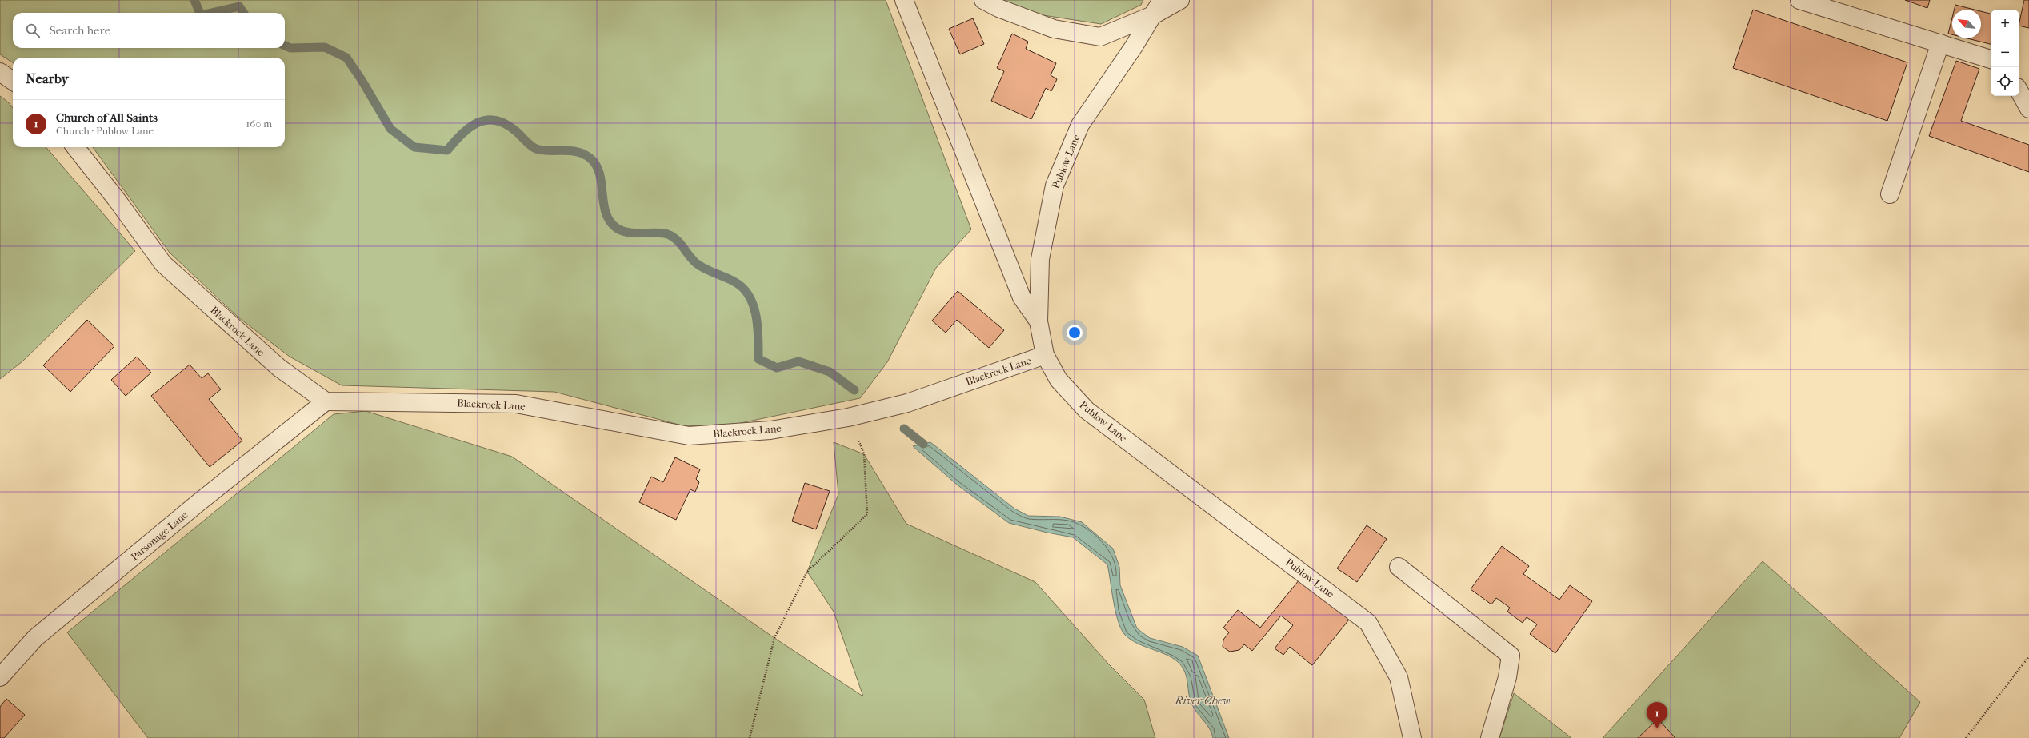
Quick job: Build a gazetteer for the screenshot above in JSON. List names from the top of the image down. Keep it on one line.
{"streets":{"street":["Publow Lane","Blackrock Lane","Parsonage Lane"]},"crossings":[["Publow Lane","Blackrock Lane"],["Blackrock Lane","Parsonage Lane"]],"water":["River Chew"],"north":"top left","page":{"map_buttons":["+","−"],"search":"Search here","heading":"Nearby","list":[{"mark":"1","name":"Church of All Saints","note":"Church · Publow Lane","value":"160 m"}],"pins":"1"}}
